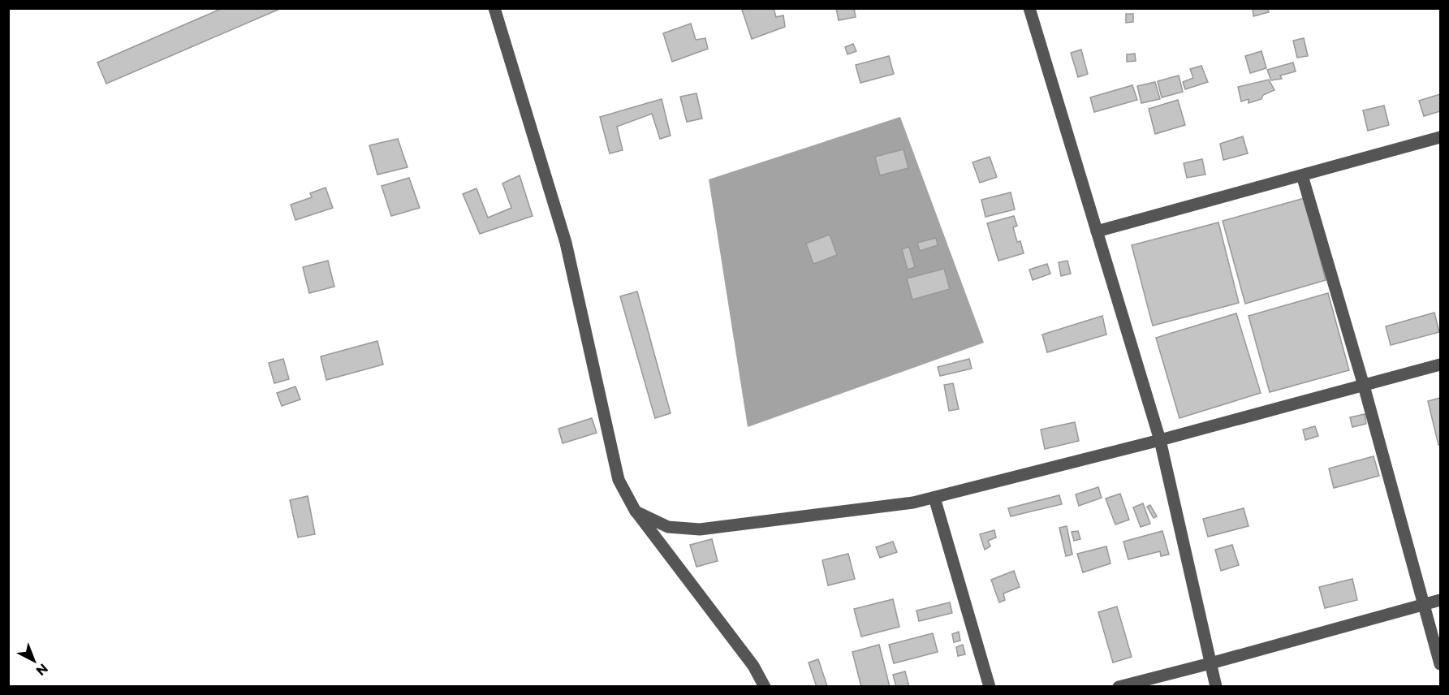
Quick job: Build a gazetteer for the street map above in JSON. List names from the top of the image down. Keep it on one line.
{"north":"bottom right"}
